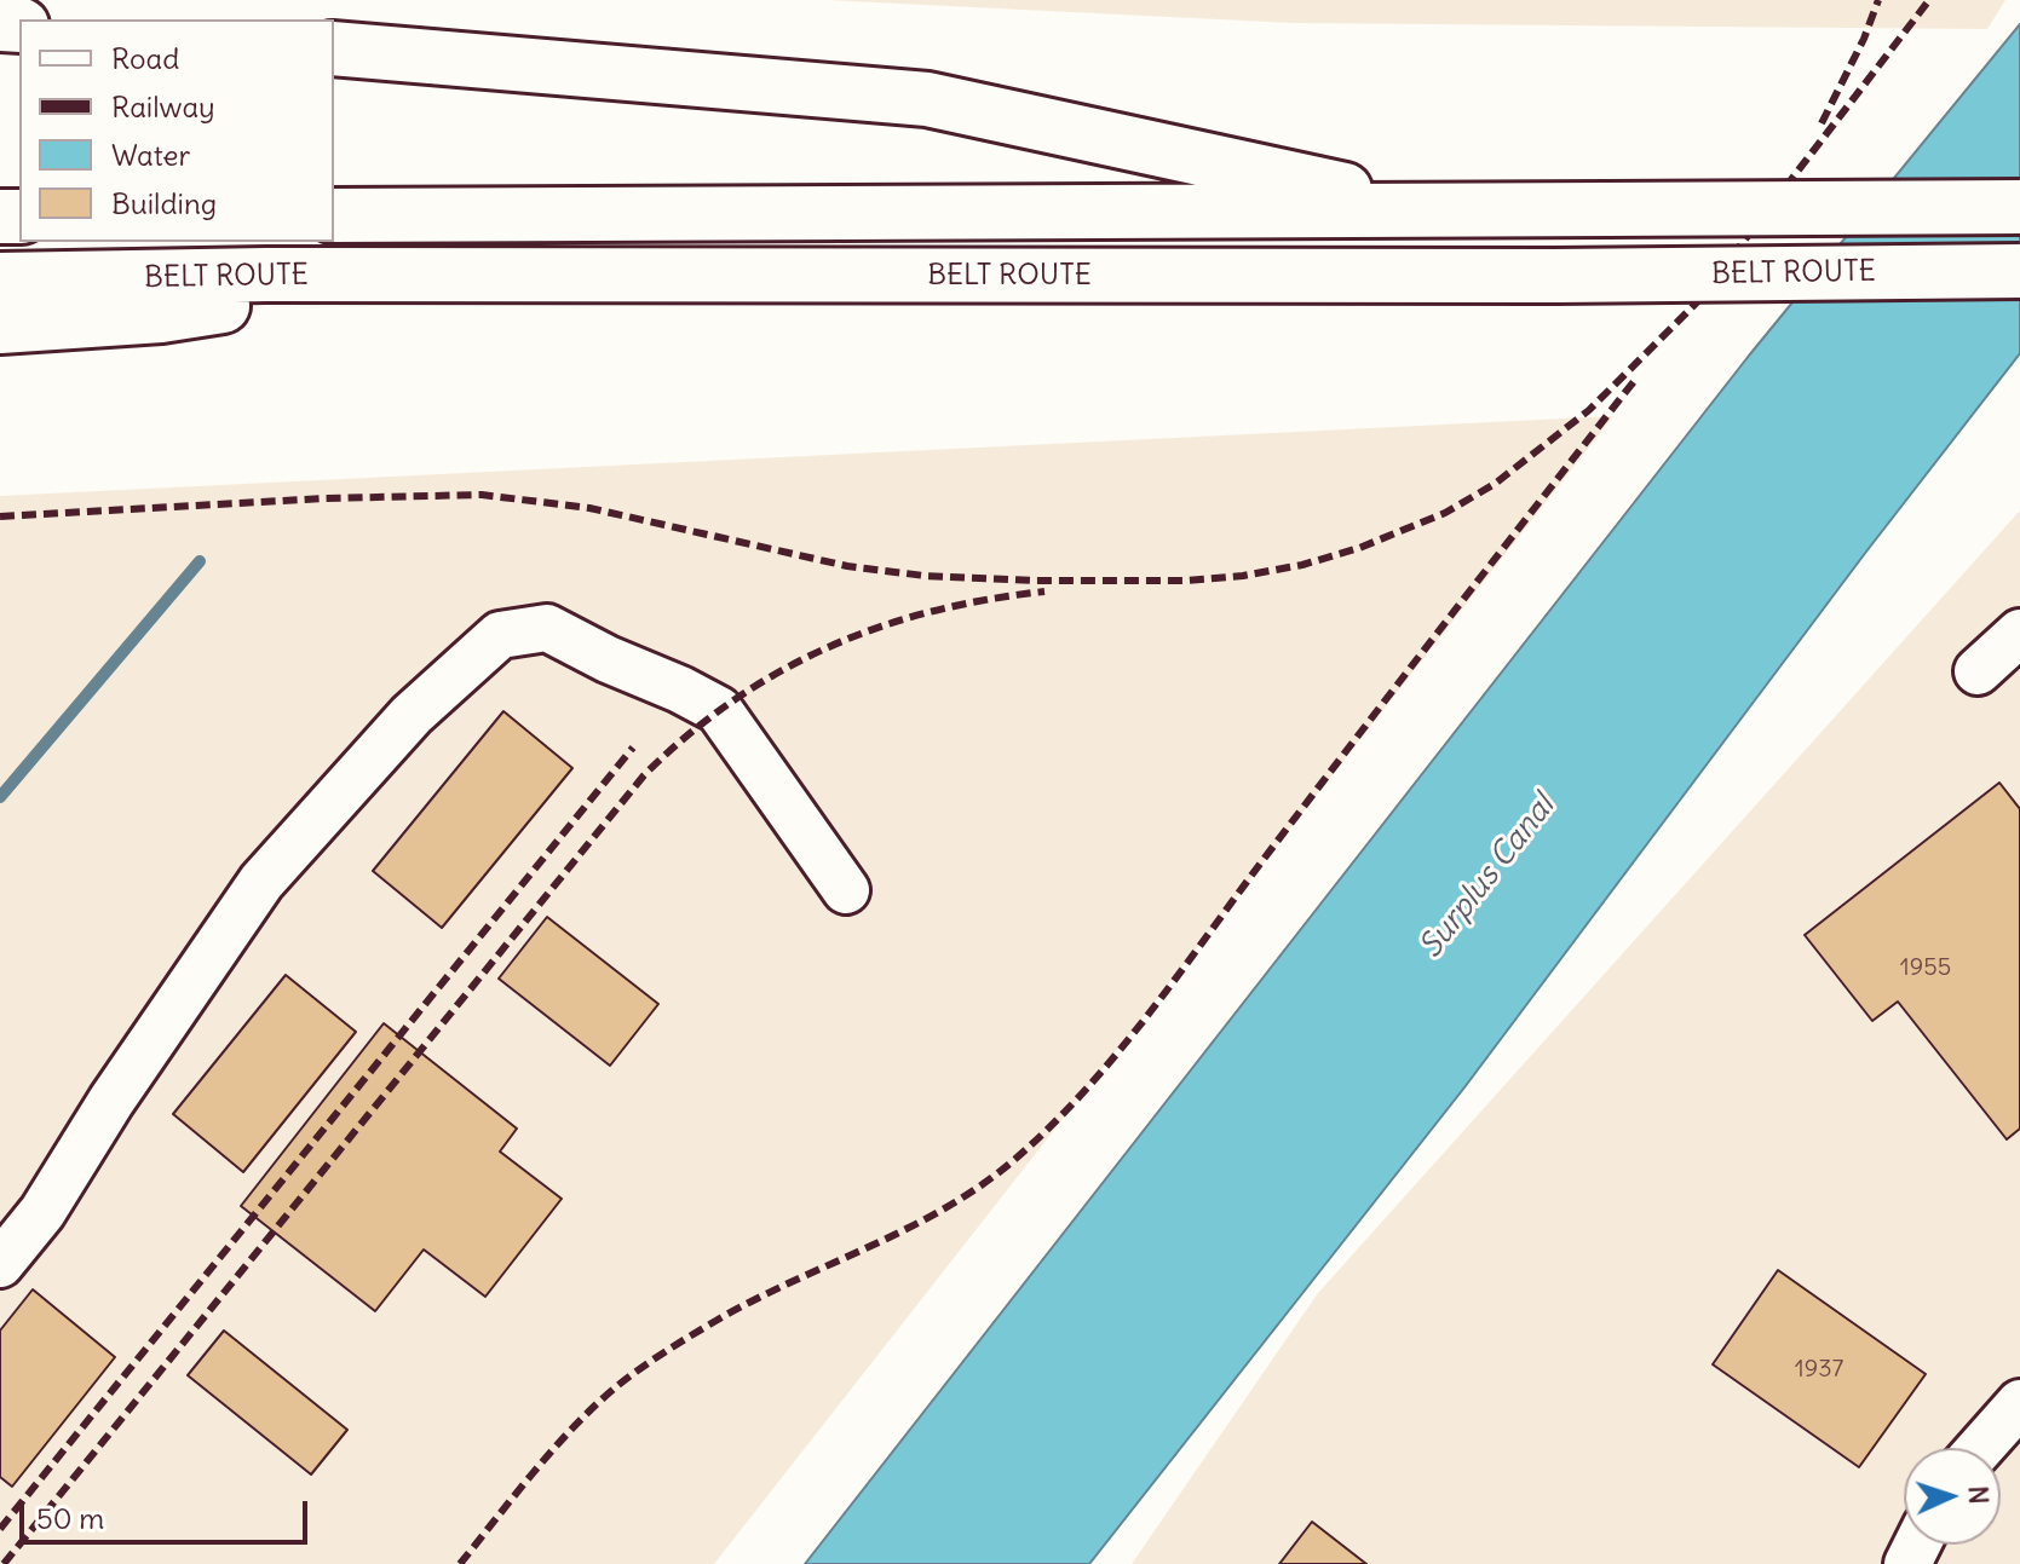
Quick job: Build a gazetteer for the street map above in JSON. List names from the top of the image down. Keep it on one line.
{"streets":{"highway":["BELT ROUTE"]},"water":["Surplus Canal"],"house_numbers":["1955","1937"],"legend":["Road","Railway","Water","Building"],"scale_bar":"50 m","north":"right"}
